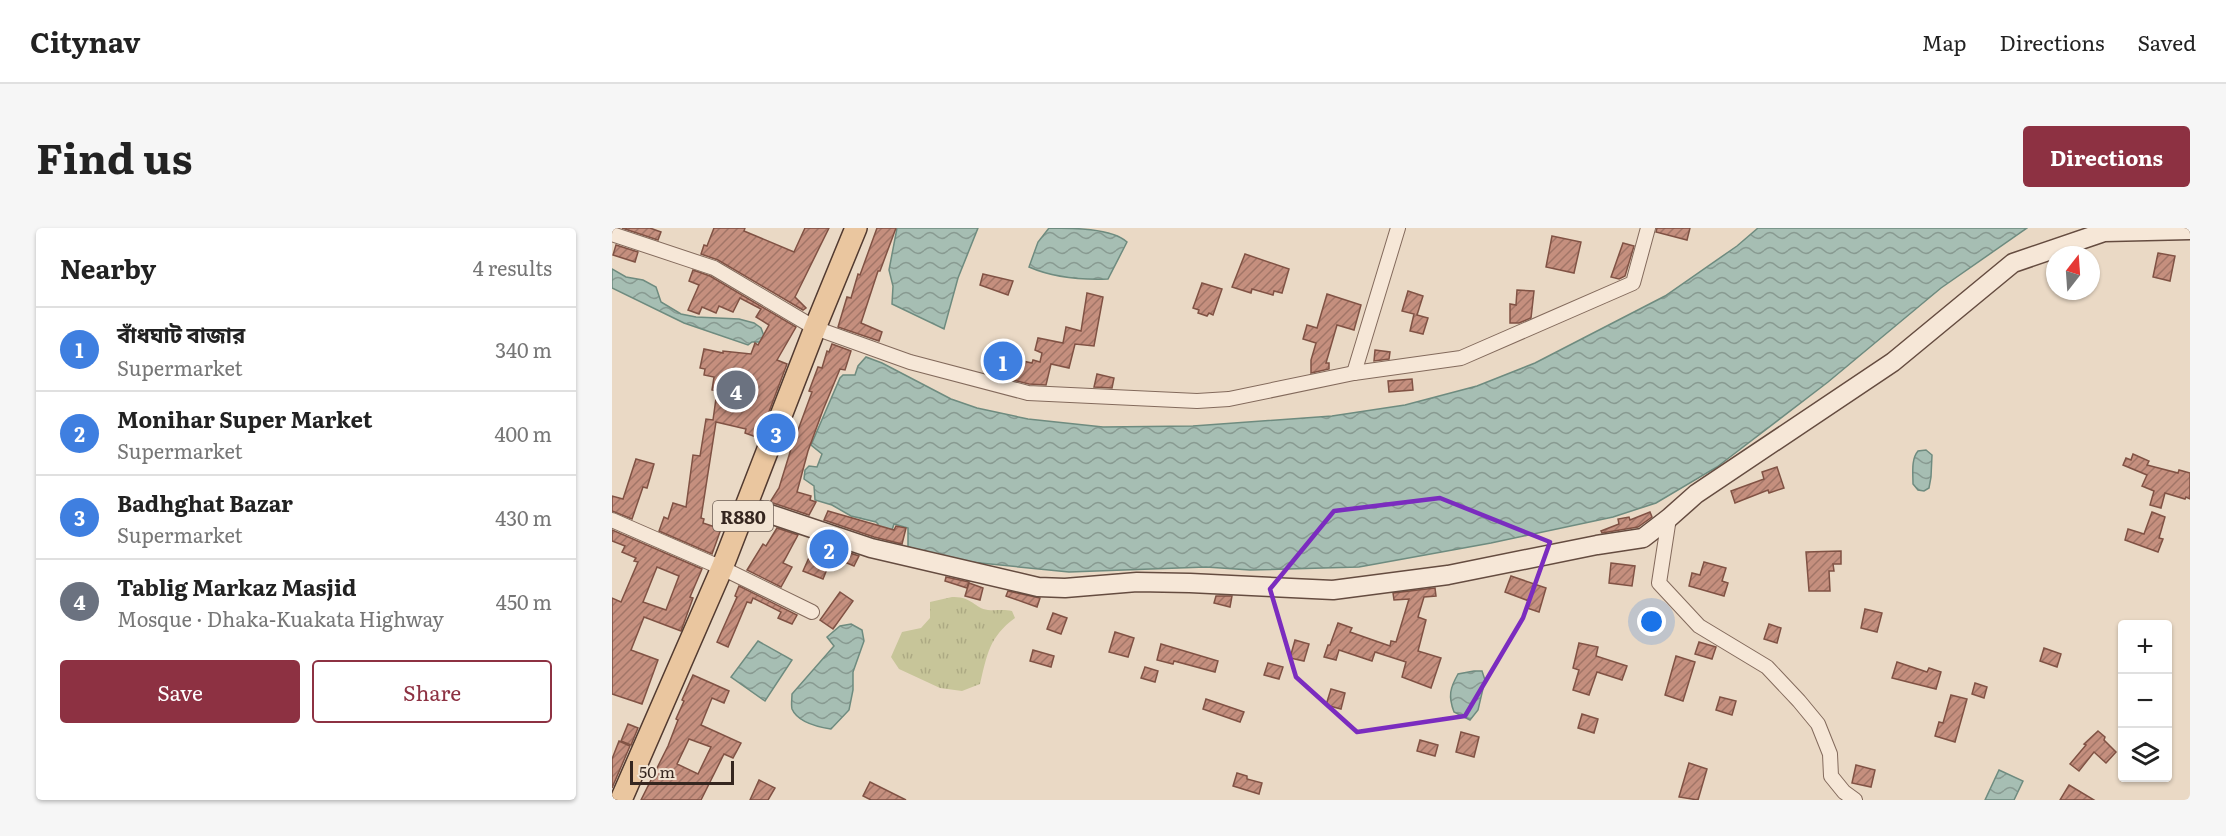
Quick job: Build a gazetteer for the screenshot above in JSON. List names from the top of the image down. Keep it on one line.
{"streets":{"main road":["R880"]},"scale_bar":"50 m","north":"top","page":{"header":"Citynav","nav":["Map","Directions","Saved"],"title":"Find us","buttons":["Directions",["Save","Share"]],"heading":["Nearby","4 results"],"list":[{"mark":"1","name":"বাঁধঘাট বাজার","note":"Supermarket","value":"340 m"},{"mark":"2","name":"Monihar Super Market","note":"Supermarket","value":"400 m"},{"mark":"3","name":"Badhghat Bazar","note":"Supermarket","value":"430 m"},{"mark":"4","name":"Tablig Markaz Masjid","note":"Mosque · Dhaka-Kuakata Highway","value":"450 m"}],"pins":["1","4","3","2"],"map_buttons":["+","−"],"scale":"50 m"}}
